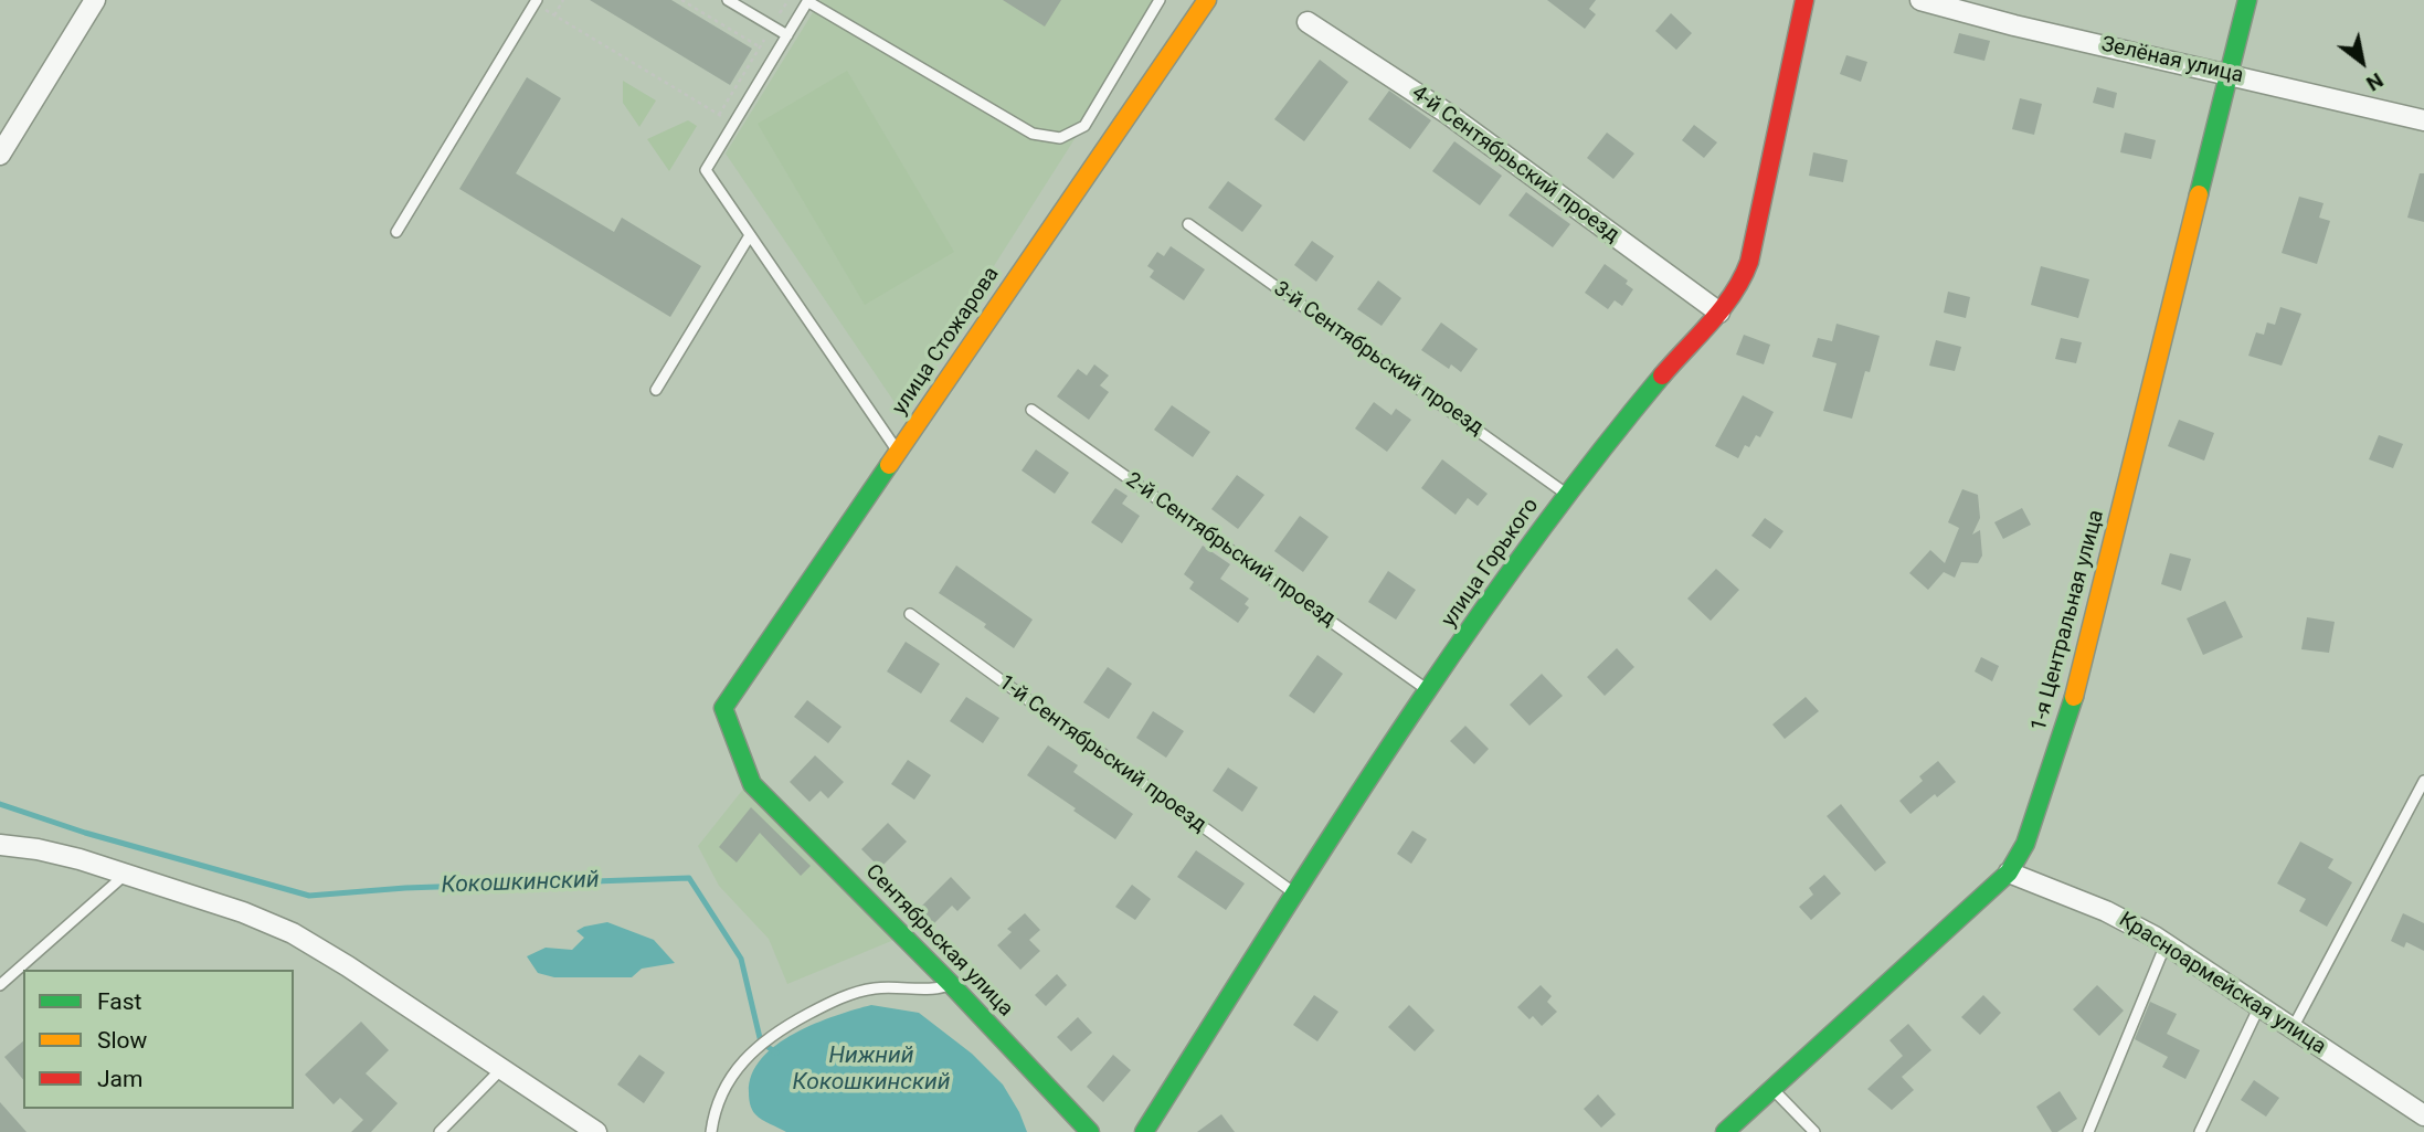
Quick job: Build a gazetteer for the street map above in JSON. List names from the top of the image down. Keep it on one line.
{"streets":{"street":["Зелёная улица","4-й Сентябрьский проезд","улица Стожарова","улица Горького","1-я Центральная улица","Сентябрьская улица","Красноармейская улица"],"lane":["3-й Сентябрьский проезд","2-й Сентябрьский проезд","1-й Сентябрьский проезд"]},"crossings":[["Зелёная улица","1-я Центральная улица"],["4-й Сентябрьский проезд","улица Горького"],["улица Стожарова","Сентябрьская улица"],["3-й Сентябрьский проезд","улица Горького"],["2-й Сентябрьский проезд","улица Горького"],["улица Горького","1-й Сентябрьский проезд"],["1-я Центральная улица","Красноармейская улица"]],"water":["Кокошкинский","Нижний Кокошкинский"],"legend":["Fast","Slow","Jam"],"north":"bottom right"}
